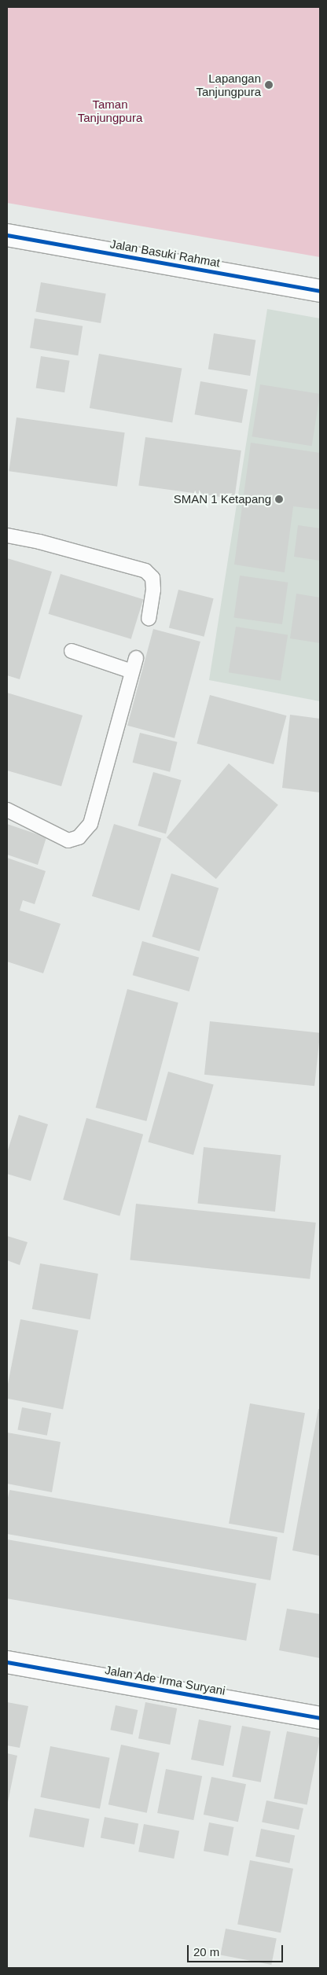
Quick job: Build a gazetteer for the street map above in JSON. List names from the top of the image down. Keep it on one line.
{"streets":{"street":["Jalan Basuki Rahmat","Jalan Ade Irma Suryani"]},"parks":["Taman Tanjungpura"],"places":["Lapangan Tanjungpura","SMAN 1 Ketapang"],"scale_bar":"20 m"}
